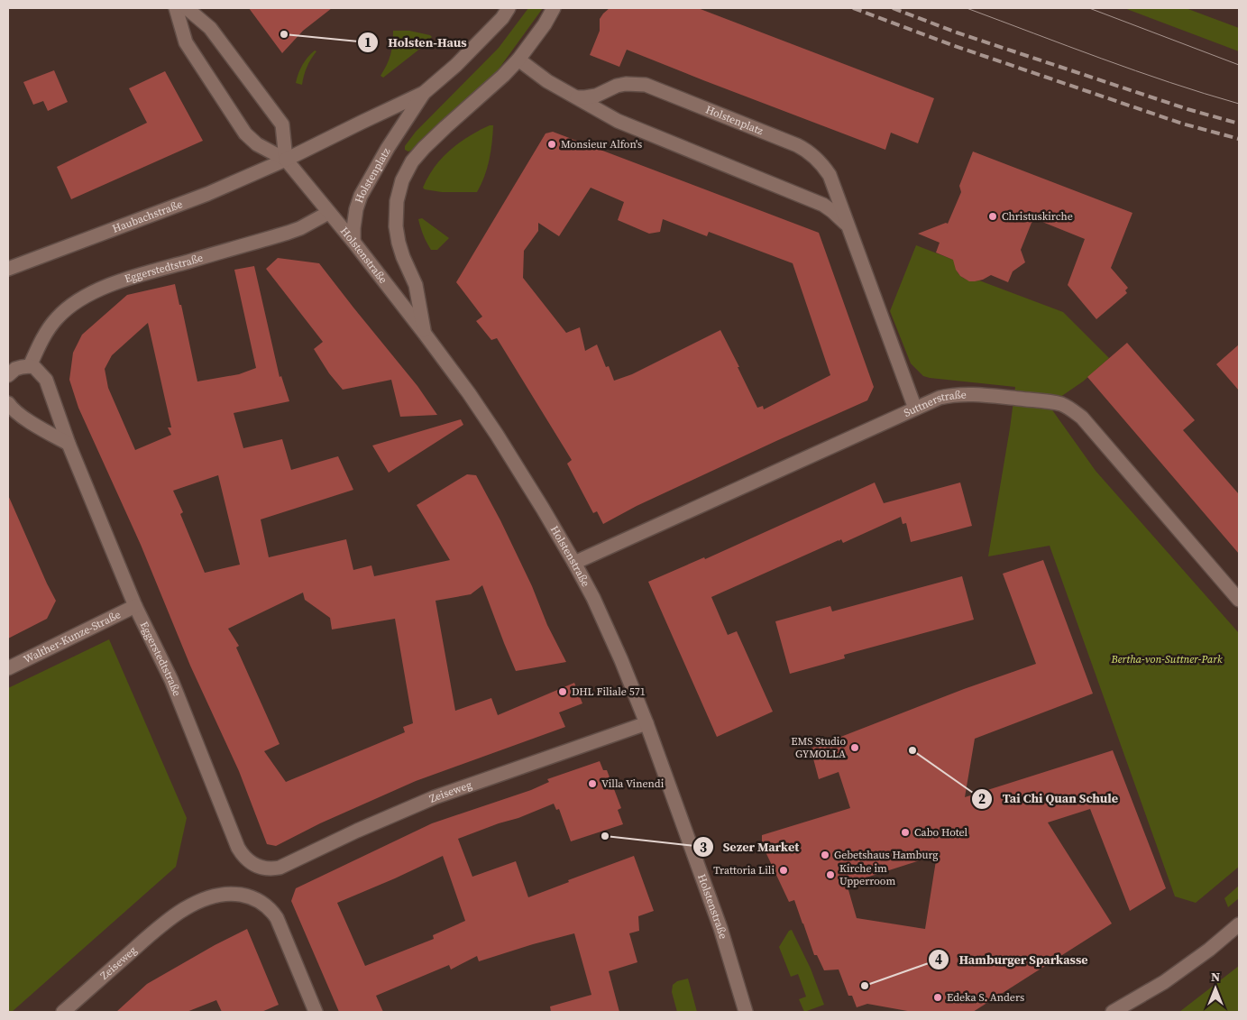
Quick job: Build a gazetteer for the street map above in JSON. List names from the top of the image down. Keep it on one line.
{"streets":{"street":["Holstenplatz","Haubachstraße","Holstenstraße","Eggerstedtstraße","Suttnerstraße","Walther-Kunze-Straße","Zeiseweg"]},"crossings":[["Holstenplatz","Haubachstraße"],["Holstenplatz","Holstenstraße"],["Holstenplatz","Suttnerstraße"],["Haubachstraße","Holstenstraße"],["Holstenstraße","Eggerstedtstraße"],["Holstenstraße","Suttnerstraße"],["Holstenstraße","Zeiseweg"],["Eggerstedtstraße","Walther-Kunze-Straße"],["Eggerstedtstraße","Zeiseweg"]],"parks":["Bertha-von-Suttner-Park"],"places":["Holsten-Haus","Monsieur Alfon's","Christuskirche","DHL Filiale 571","EMS Studio GYMOLLA","Tai Chi Quan Schule","Villa Vinendi","Cabo Hotel","Sezer Market","Gebetshaus Hamburg","Trattoria Lili","Kirche im Upperroom","Hamburger Sparkasse","Edeka S. Anders"],"north":"top"}
